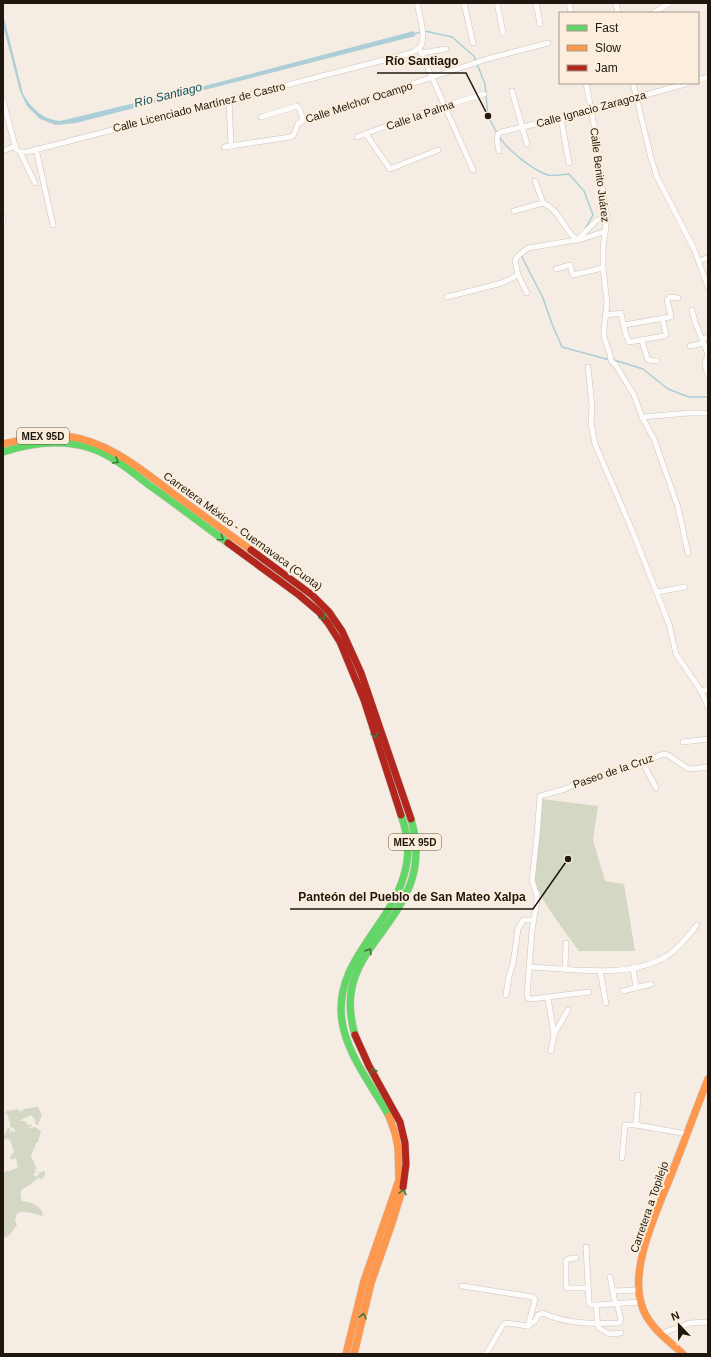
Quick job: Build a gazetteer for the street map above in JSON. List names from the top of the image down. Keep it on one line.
{"streets":{"main road":["MEX 95D","Carretera México - Cuernavaca (Cuota)","Carretera a Topilejo"],"street":["Calle Melchor Ocampo","Calle Licenciado Martínez de Castro","Calle Ignacio Zaragoza","Calle la Palma","Calle Benito Juárez","Paseo de la Cruz"]},"crossings":[["Calle Ignacio Zaragoza","Calle Benito Juárez"]],"water":["Río Santiago"],"places":["Río Santiago","Panteón del Pueblo de San Mateo Xalpa"],"legend":["Fast","Slow","Jam"],"north":"top"}
